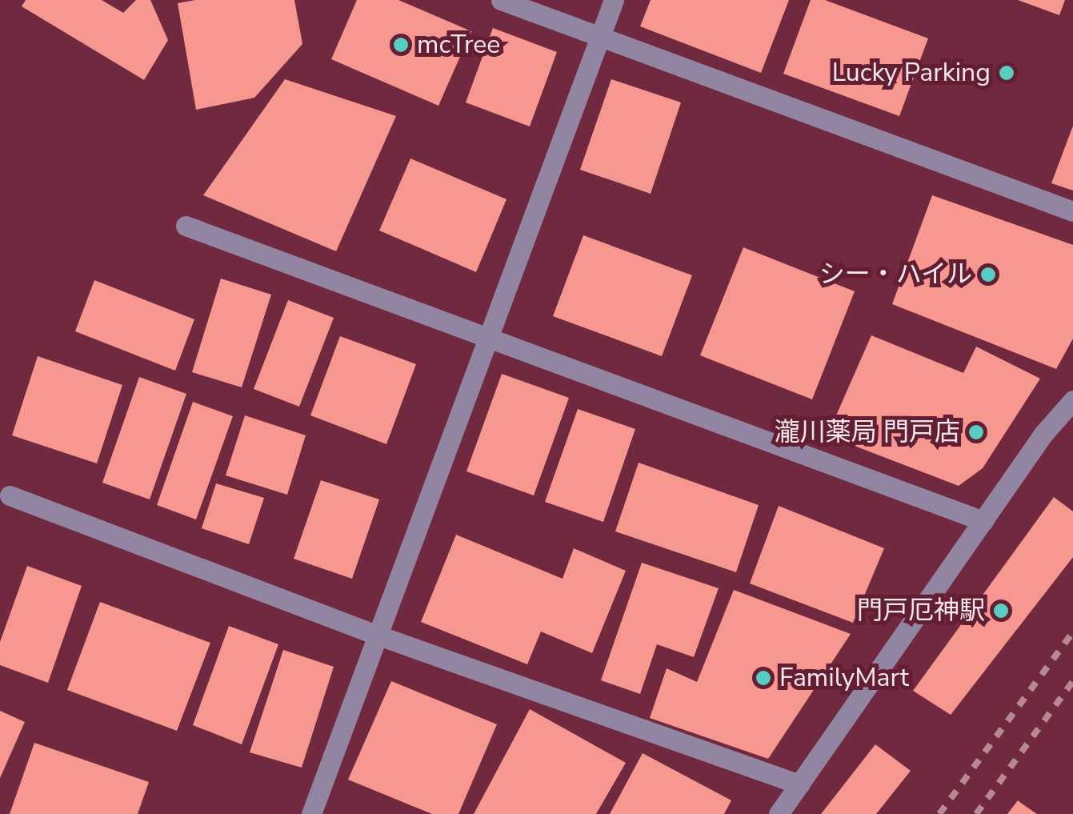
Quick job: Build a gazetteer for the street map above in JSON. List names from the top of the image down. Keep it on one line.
{"places":["mcTree","Lucky Parking","シー・ハイル","瀧川薬局 門戸店","門戸厄神駅","FamilyMart"]}
